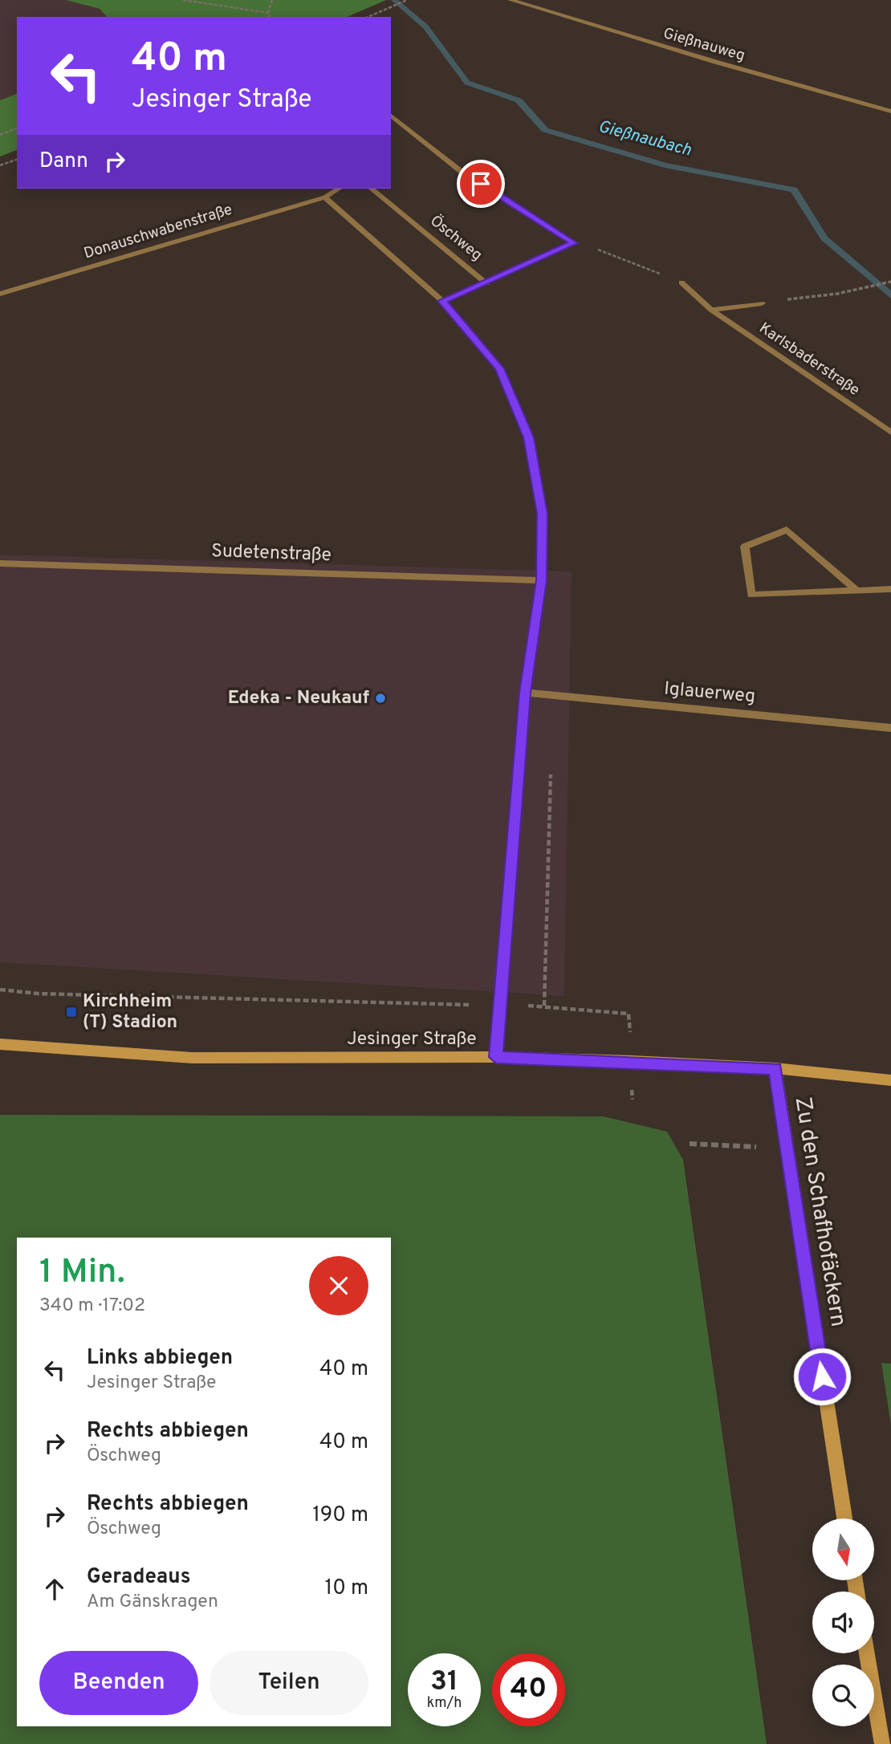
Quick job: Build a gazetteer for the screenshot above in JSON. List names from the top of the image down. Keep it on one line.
{"streets":{"main road":["Jesinger Straße","Zu den Schafhofäckern"],"street":["Gießnauweg","Donauschwabenstraße","Öschweg","Karlsbaderstraße","Sudetenstraße","Iglauerweg"]},"crossings":[["Jesinger Straße","Zu den Schafhofäckern"]],"water":["Gießnaubach"],"places":{"other":["Edeka - Neukauf"],"transit":["Kirchheim (T) Stadion"]},"north":"bottom","page":{"turn":["40 m","Jesinger Straße"],"then":"Dann","heading":["1 Min.","340 m · 17:02"],"list":[{"name":"Links abbiegen","note":"Jesinger Straße","value":"40 m"},{"name":"Rechts abbiegen","note":"Öschweg","value":"40 m"},{"name":"Rechts abbiegen","note":"Öschweg","value":"190 m"},{"name":"Geradeaus","note":"Am Gänskragen","value":"10 m"}],"buttons":["Beenden","Teilen"],"speed":"31 km/h","limit":"40"}}
